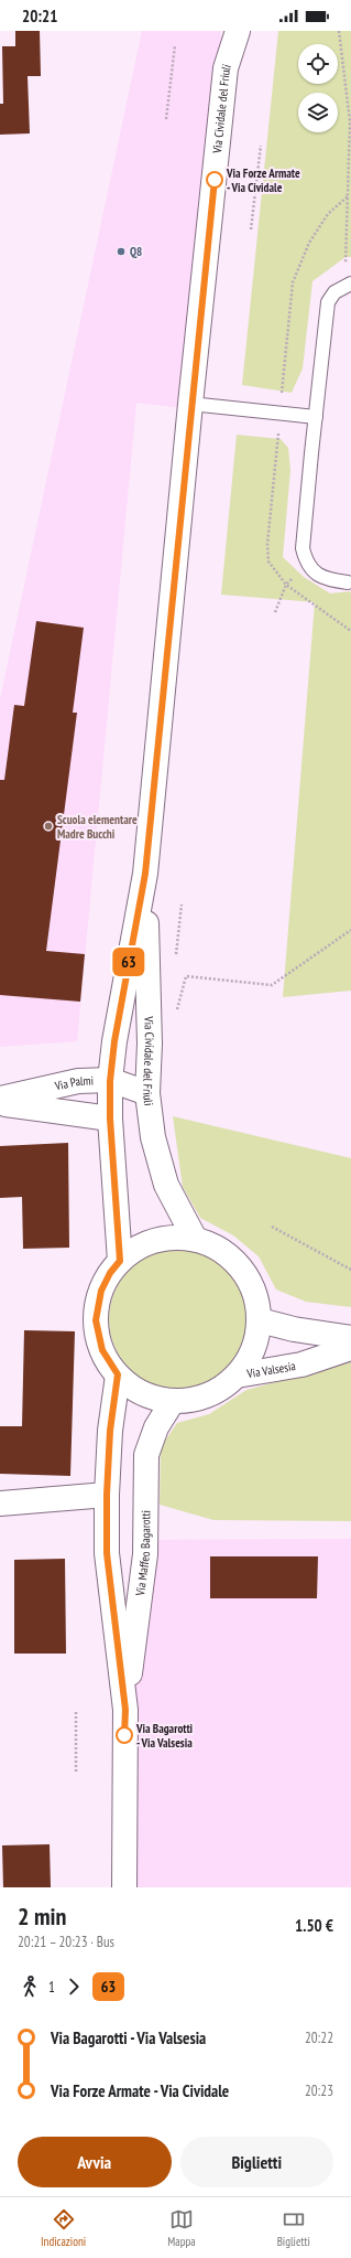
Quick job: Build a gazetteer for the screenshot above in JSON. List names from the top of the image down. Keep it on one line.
{"streets":{"street":["Via Cividale del Friuli","Via Palmi","Via Valsesia","Via Maffeo Bagarotti"]},"crossings":[["Via Cividale del Friuli","Via Palmi"]],"places":["Via Forze Armate - Via Cividale","Q8","Scuola elementare Madre Bucchi","Via Bagarotti - Via Valsesia"],"lines":["bus line 63"],"page":{"status":"20:21","on_map":"63","heading":["2 min","20:21 – 20:23 · Bus","1.50 €"],"legs":["1","63"],"list":[{"name":"Via Bagarotti - Via Valsesia","value":"20:22"},{"name":"Via Forze Armate - Via Cividale","value":"20:23"}],"buttons":["Avvia","Biglietti"],"tabs":["Indicazioni","Mappa","Biglietti"]}}
